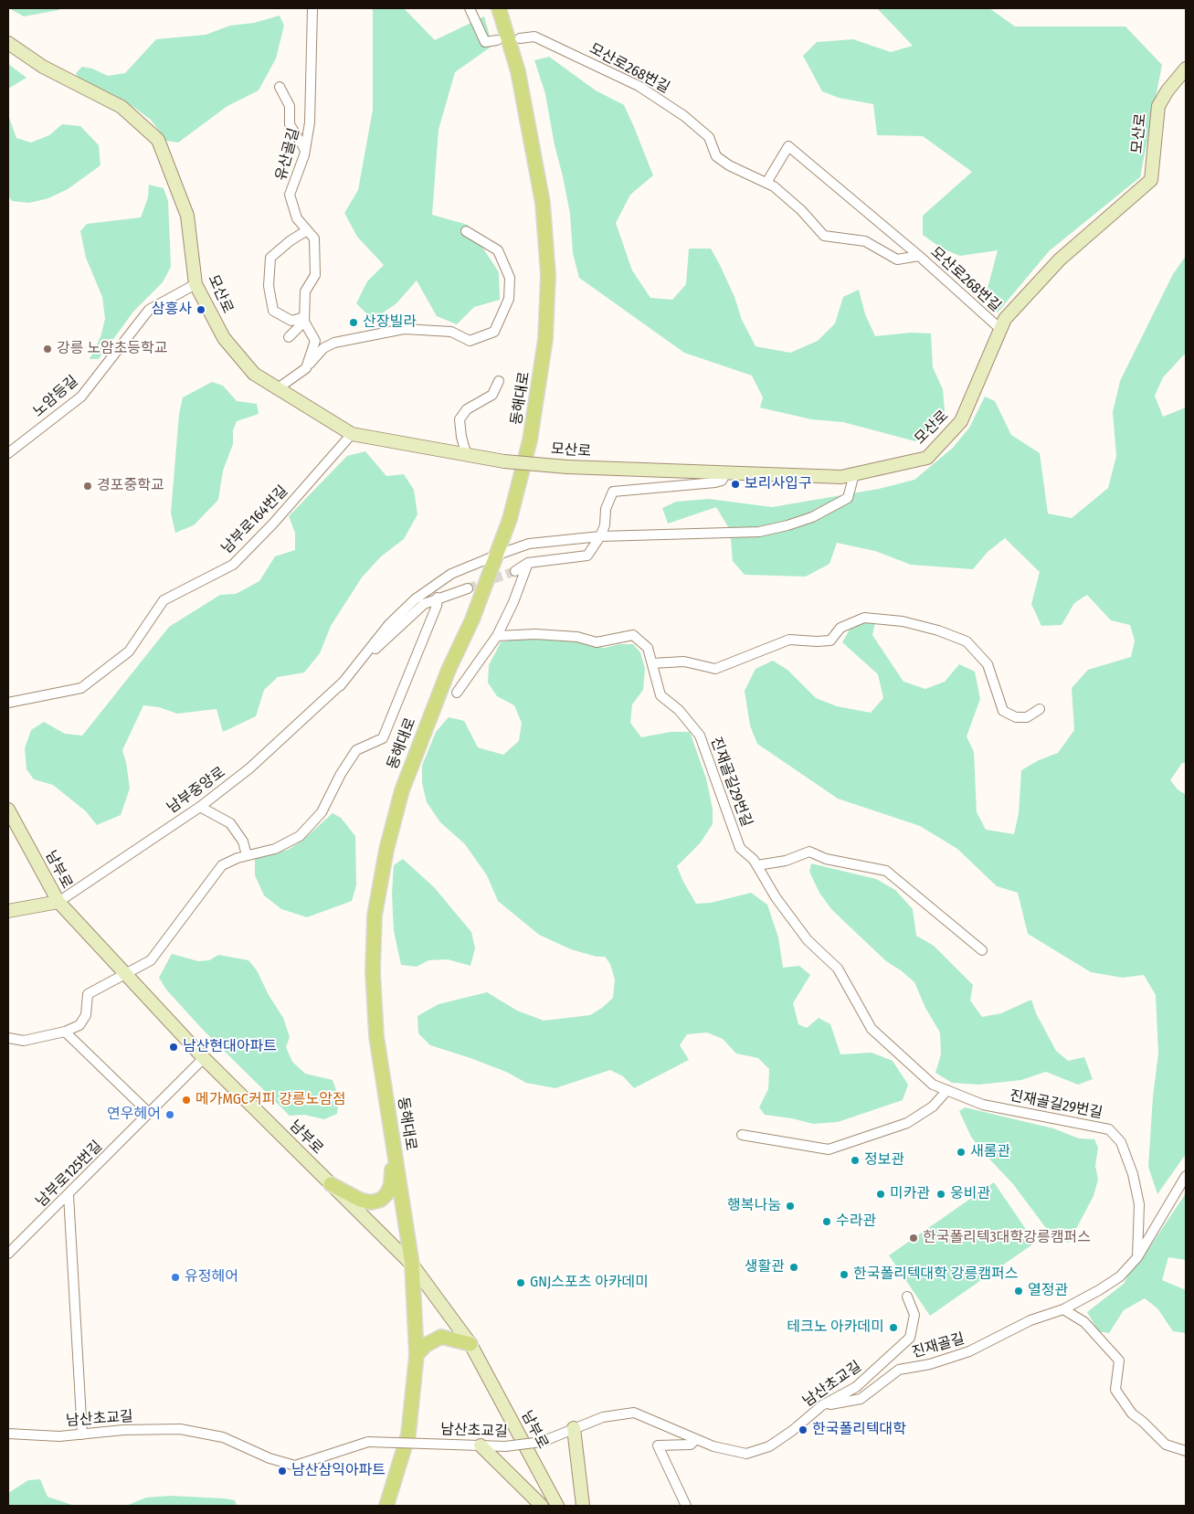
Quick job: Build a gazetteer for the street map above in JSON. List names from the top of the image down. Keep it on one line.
{"streets":{"main road":["동해대로"],"street":["모산로268번길","모산로","유산골길","노암등길","남부로164번길","진재골길29번길","남부중앙로","남부로","남부로125번길","진재골길","남산초교길"]},"crossings":[["모산로268번길","모산로"],["모산로","노암등길"],["모산로","남부로164번길"],["모산로","남부중앙로"],["동해대로","남부중앙로"],["동해대로","남부로"],["진재골길29번길","진재골길"],["남부중앙로","남부로"],["남부로","남부로125번길"],["진재골길","남산초교길"]],"places":["삼흥사","산장빌라","강릉 노암초등학교","보리사입구","경포중학교","남산현대아파트","메가MGC커피 강릉노암점","연우헤어","새롬관","정보관","미카관","웅비관","행복나눔","수라관","한국폴리텍3대학강릉캠퍼스","생활관","한국폴리텍대학 강릉캠퍼스","유정헤어","GNJ스포츠 아카데미","열정관","테크노 아카데미","한국폴리텍대학","남산삼익아파트"]}
